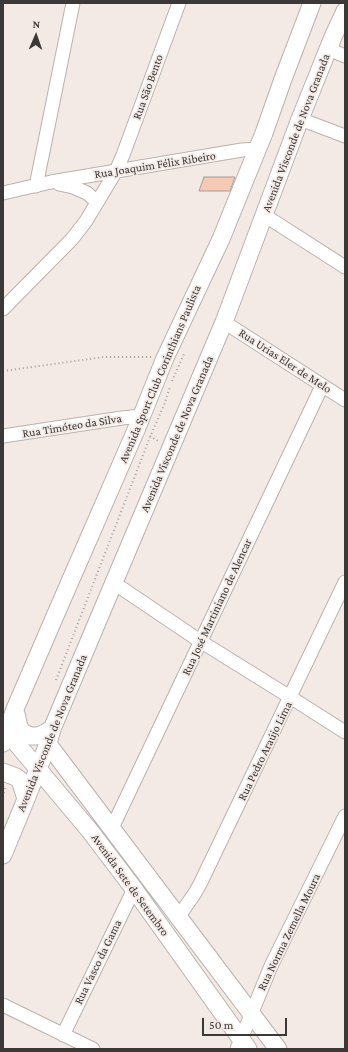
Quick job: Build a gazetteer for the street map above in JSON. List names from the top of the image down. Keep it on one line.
{"streets":{"main road":["Avenida Visconde de Nova Granada","Avenida Sport Club Corinthians Paulista","Avenida Sete de Setembro"],"street":["Rua São Bento","Rua Joaquim Félix Ribeiro","Rua Urias Eler de Melo","Rua Timóteo da Silva","Rua José Martiniano de Alencar","Rua Pedro Araújo Lima","Rua Norma Zemella Moura","Rua Vasco da Gama"]},"crossings":[["Rua São Bento","Rua Joaquim Félix Ribeiro"],["Avenida Visconde de Nova Granada","Rua Urias Eler de Melo"],["Avenida Visconde de Nova Granada","Avenida Sete de Setembro"],["Rua Joaquim Félix Ribeiro","Avenida Sport Club Corinthians Paulista"],["Rua Urias Eler de Melo","Rua José Martiniano de Alencar"],["Avenida Sport Club Corinthians Paulista","Rua Timóteo da Silva"],["Avenida Sport Club Corinthians Paulista","Avenida Sete de Setembro"],["Rua José Martiniano de Alencar","Avenida Sete de Setembro"],["Rua Pedro Araújo Lima","Avenida Sete de Setembro"],["Avenida Sete de Setembro","Rua Norma Zemella Moura"],["Avenida Sete de Setembro","Rua Vasco da Gama"]],"scale_bar":"50 m","north":"top"}
